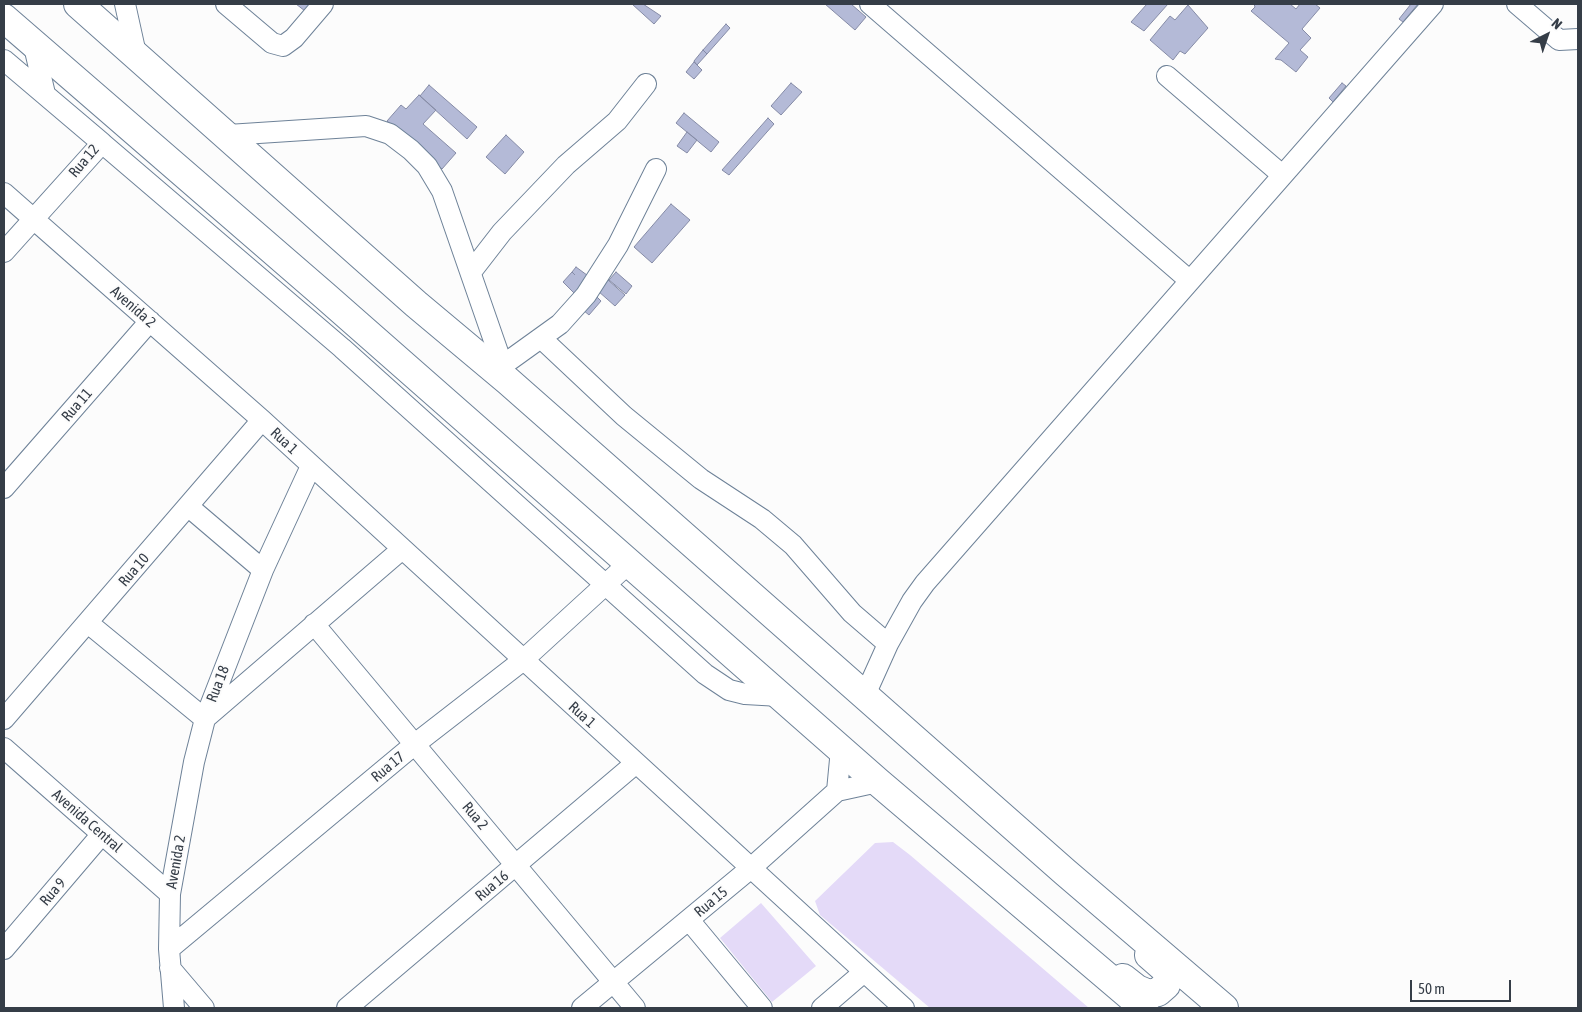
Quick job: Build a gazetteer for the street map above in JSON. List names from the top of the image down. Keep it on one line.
{"streets":{"street":["Rua 12","Avenida 2","Rua 11","Rua 1","Rua 10","Rua 18","Rua 17","Rua 2","Avenida Central","Rua 16","Rua 9","Rua 15"]},"crossings":[["Rua 12","Avenida 2"],["Avenida 2","Rua 11"],["Avenida 2","Rua 1"],["Avenida 2","Rua 10"],["Avenida 2","Rua 18"],["Avenida 2","Rua 17"],["Avenida 2","Avenida Central"],["Rua 1","Rua 10"],["Rua 1","Rua 18"],["Rua 1","Rua 17"],["Rua 1","Rua 16"],["Rua 1","Rua 15"],["Rua 18","Rua 2"],["Rua 17","Rua 2"],["Rua 2","Rua 16"],["Rua 2","Rua 15"],["Avenida Central","Rua 9"]],"scale_bar":"50 m","north":"top right"}
